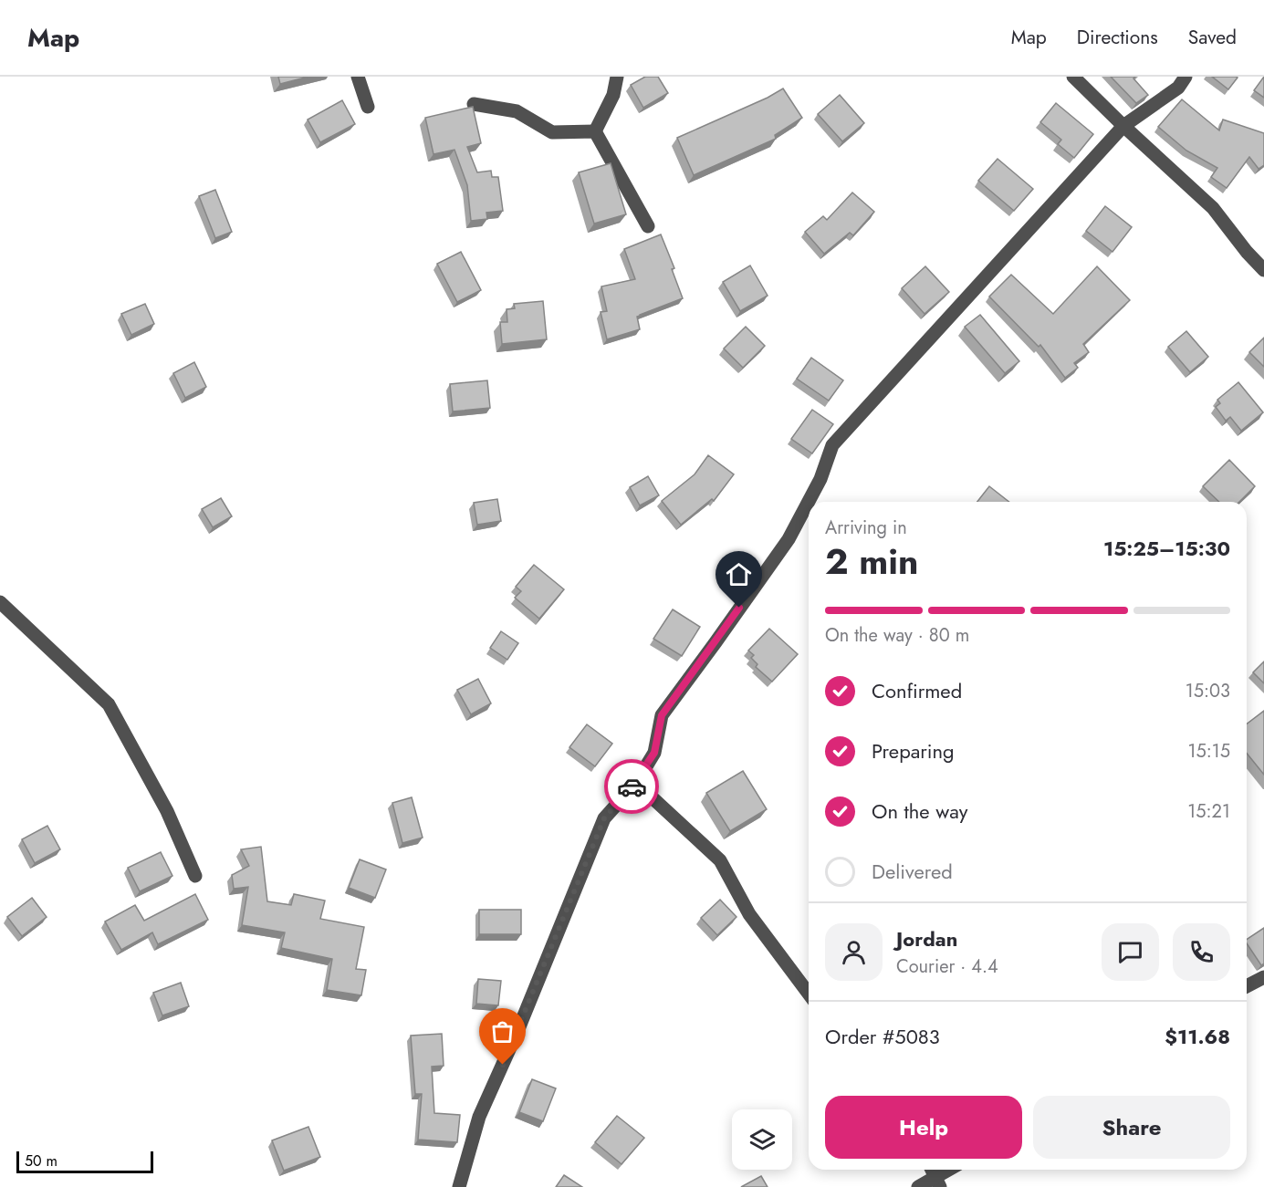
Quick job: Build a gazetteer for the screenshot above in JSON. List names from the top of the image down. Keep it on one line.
{"scale_bar":"50 m","page":{"header":"Map","nav":["Map","Directions","Saved"],"heading":["2 min","Arriving in","15:25–15:30"],"panel":["Jordan","Courier · 4.4","Order #5083","$11.68"],"bar":"On the way · 80 m","list":[["Confirmed","15:03"],["Preparing","15:15"],["On the way","15:21"],"Delivered"],"buttons":["Help","Share"],"scale":"50 m"}}
